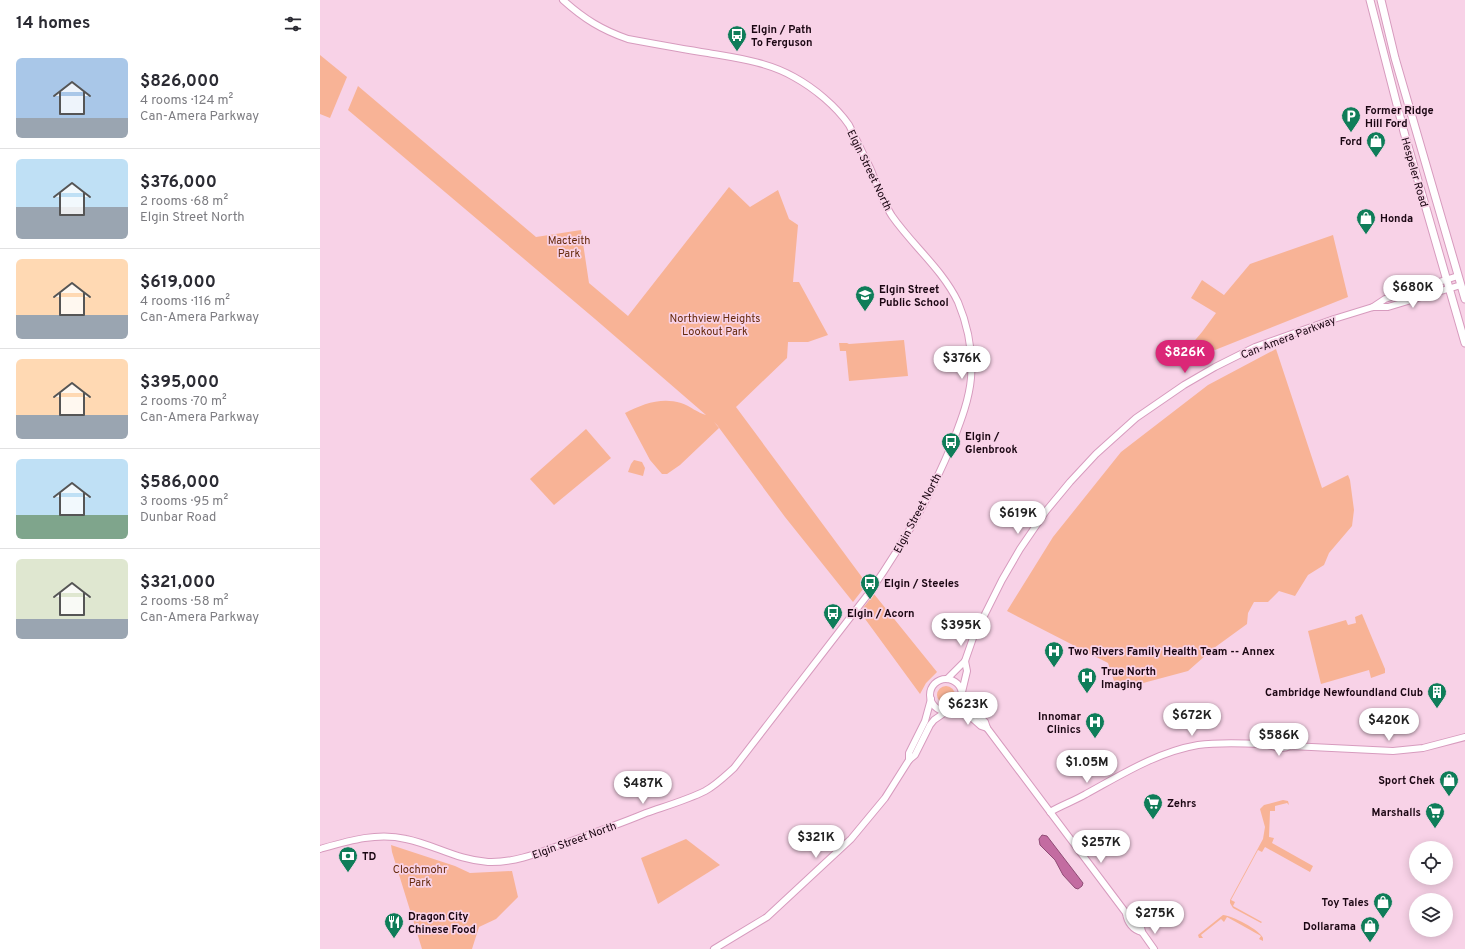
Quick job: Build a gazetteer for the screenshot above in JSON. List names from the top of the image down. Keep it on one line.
{"streets":{"main road":["Hespeler Road"],"street":["Elgin Street North","Can-Amera Parkway"]},"crossings":[["Hespeler Road","Can-Amera Parkway"]],"parks":["Macteith Park","Northview Heights Lookout Park","Clochmohr Park"],"places":{"bus stop":["Elgin / Path To Ferguson","Elgin / Glenbrook","Elgin / Steeles","Elgin / Acorn"],"parking":["Former Ridge Hill Ford"],"shop":["Ford","Honda","Sport Chek","Toy Tales","Dollarama"],"school or university":["Elgin Street Public School"],"hospital":["Two Rivers Family Health Team -- Annex","True North Imaging","Innomar Clinics"],"building":["Cambridge Newfoundland Club"],"supermarket":["Zehrs","Marshalls"],"bank":["TD"],"restaurant":["Dragon City Chinese Food"]},"page":{"heading":"14 homes","list":[{"name":"$826,000","note":"4 rooms · 124 m² · Can-Amera Parkway"},{"name":"$376,000","note":"2 rooms · 68 m² · Elgin Street North"},{"name":"$619,000","note":"4 rooms · 116 m² · Can-Amera Parkway"},{"name":"$395,000","note":"2 rooms · 70 m² · Can-Amera Parkway"},{"name":"$586,000","note":"3 rooms · 95 m² · Dunbar Road"},{"name":"$321,000","note":"2 rooms · 58 m² · Can-Amera Parkway"}],"price":["$680K","$826K","$376K","$619K","$395K","$623K","$672K","$420K","$586K","$1.05M","$487K","$321K","$257K","$275K"]}}
